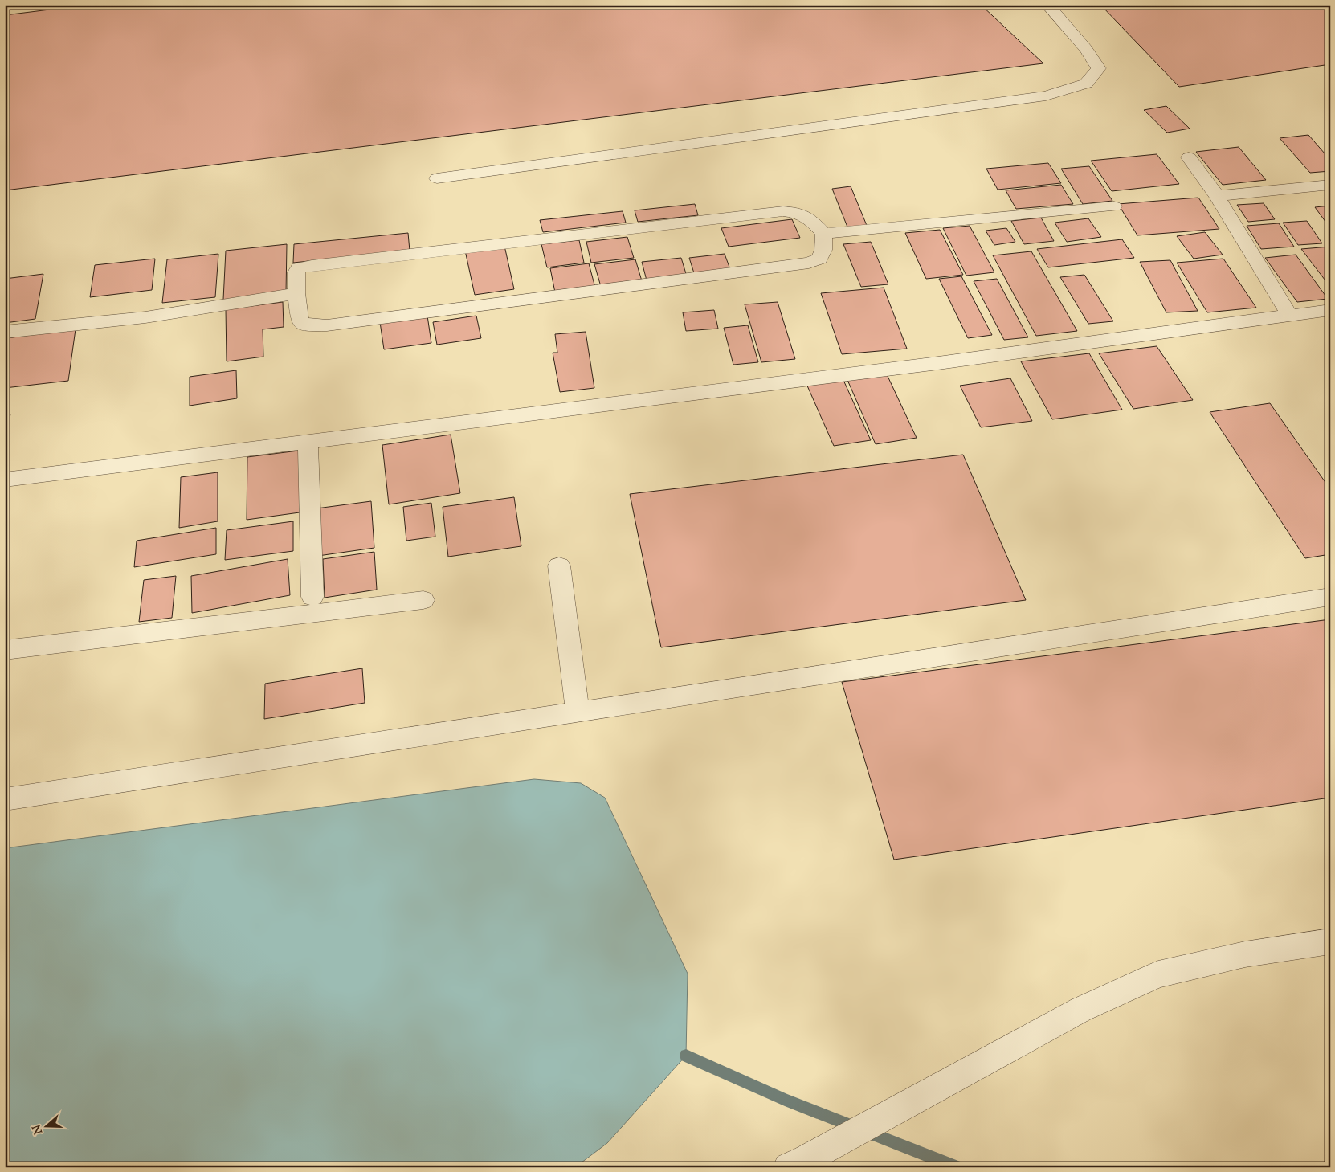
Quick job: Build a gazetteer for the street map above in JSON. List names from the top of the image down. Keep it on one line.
{"north":"left"}
